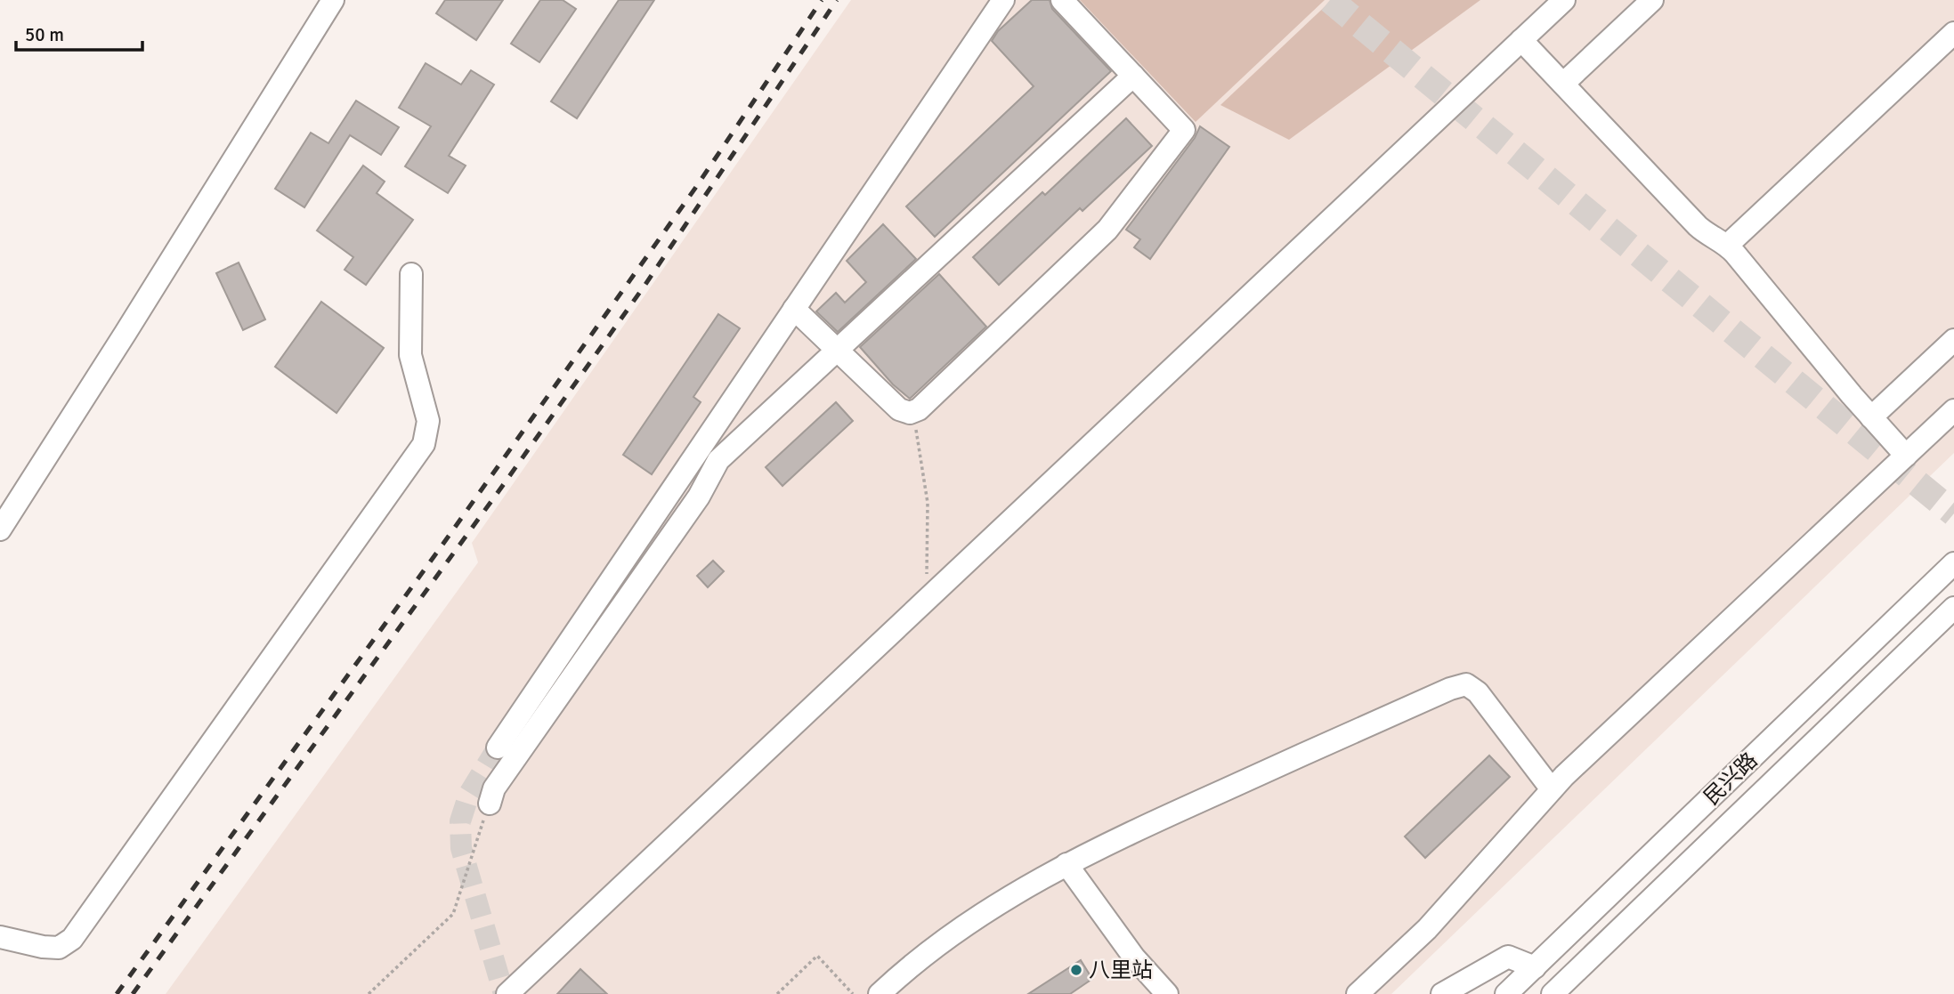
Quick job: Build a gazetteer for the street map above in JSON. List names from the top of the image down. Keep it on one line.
{"streets":{"street":["民兴路"]},"places":["八里站"],"scale_bar":"50 m"}
